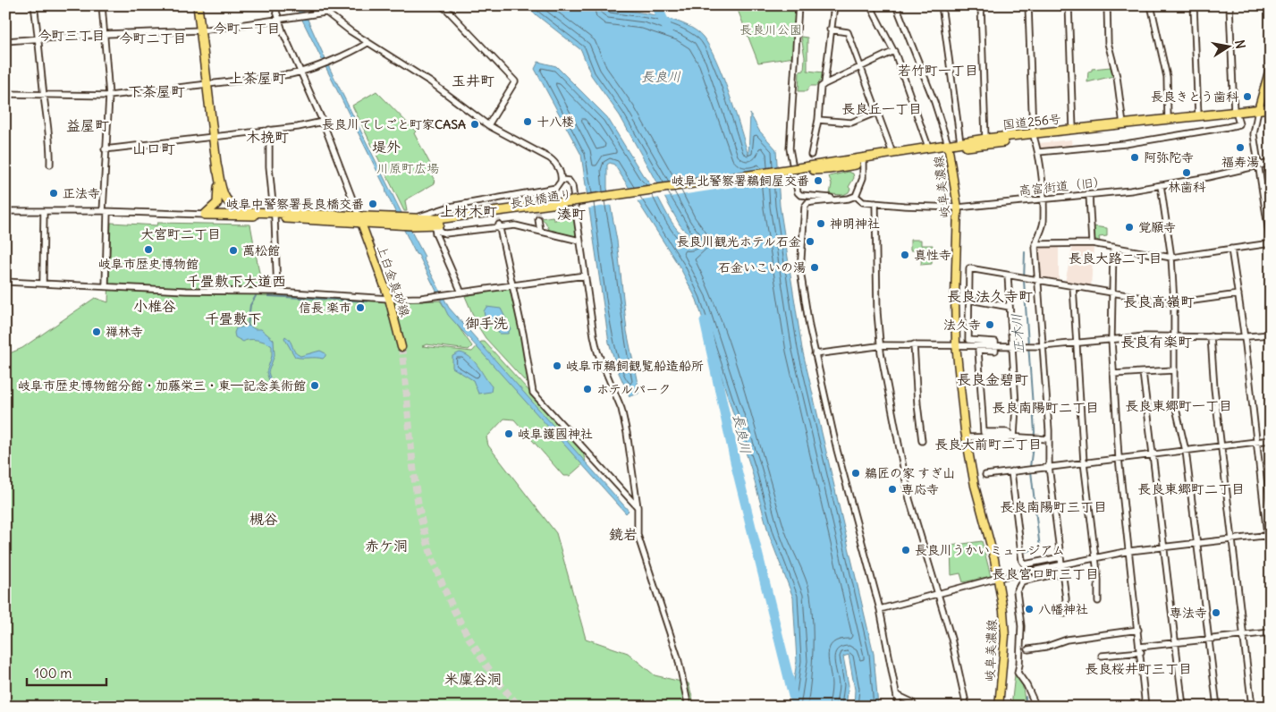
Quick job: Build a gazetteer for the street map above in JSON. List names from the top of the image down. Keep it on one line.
{"streets":{"highway":["国道256号","長良橋通り"],"main road":["岐阜美濃線","上白金真砂線"],"street":["高富街道（旧）"]},"crossings":[["国道256号","岐阜美濃線"],["国道256号","長良橋通り"],["高富街道（旧）","岐阜美濃線"],["長良橋通り","上白金真砂線"]],"districts":["今町一丁目","今町三丁目","今町二丁目","若竹町一丁目","上茶屋町","玉井町","下茶屋町","長良丘一丁目","益屋町","木挽町","堤外","山口町","上材木町","湊町","大宮町二丁目","長良大路二丁目","千畳敷下大道西","長良法久寺町","長良高嶺町","小椎谷","千畳敷下","御手洗","長良有楽町","長良金碧町","長良東郷町一丁目","長良南陽町二丁目","長良大前町二丁目","長良東郷町二丁目","長良南陽町三丁目","槻谷","鏡岩","赤ケ洞","長良宮口町三丁目","長良桜井町三丁目","米廩谷洞"],"water":["長良川","正木川"],"parks":["長良川公園","川原町広場"],"places":["長良きとう歯科","十八楼","長良川てしごと町家CASA","福寿湯","阿弥陀寺","林歯科","岐阜北警察署鵜飼屋交番","正法寺","岐阜中警察署長良橋交番","神明神社","覚願寺","長良川観光ホテル石金","岐阜市歴史博物館","萬松館","真性寺","石金いこいの湯","信長 楽市","法久寺","禅林寺","岐阜市鵜飼観覧船造船所","岐阜市歴史博物館分館・加藤栄三・東―記念美術館","ホテルパーク","岐阜護國神社","鵜匠の家 すぎ山","専応寺","長良川うかいミュージアム","八幡神社","専法寺"],"scale_bar":"100 m","north":"right"}
